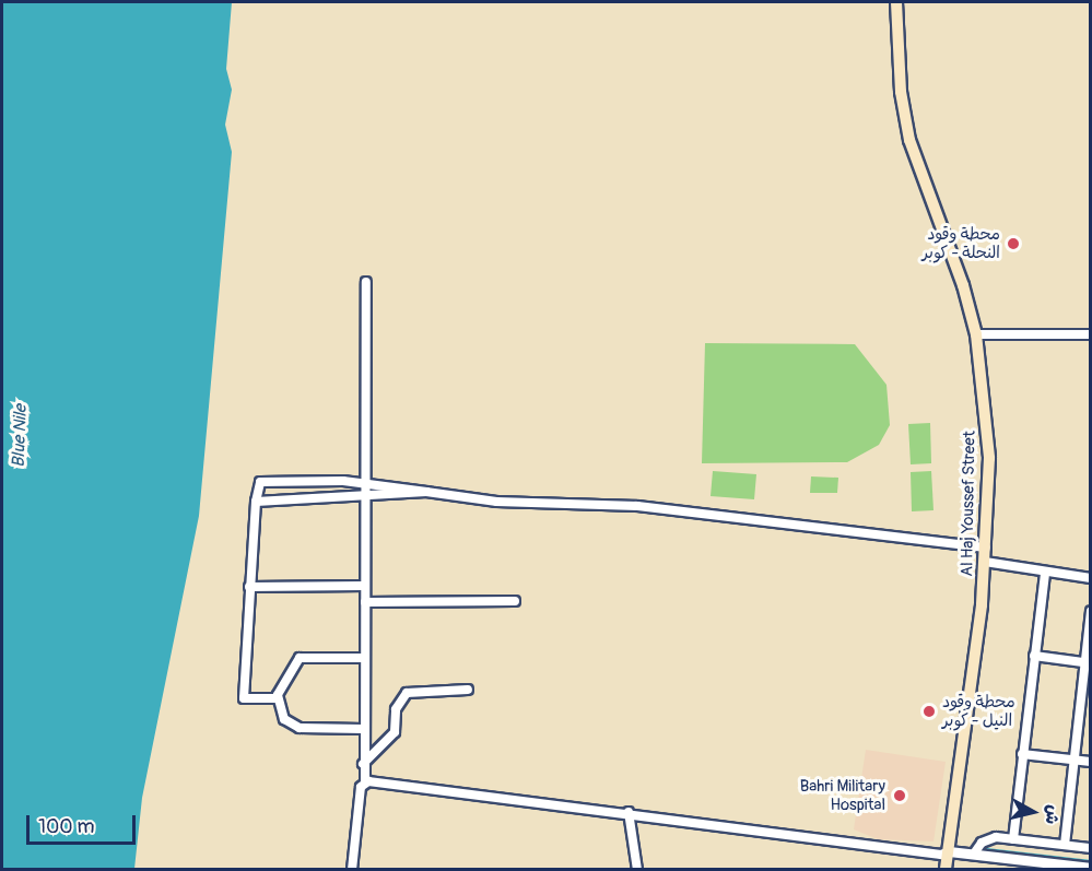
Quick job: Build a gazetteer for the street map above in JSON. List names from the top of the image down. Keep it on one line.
{"streets":{"main road":["Al Haj Youssef Street"]},"water":["Blue Nile"],"places":["محطة وقود النحلة - كوبر","محطة وقود النيل - كوبر","Bahri Military Hospital"],"scale_bar":"100 m","north":"right"}
